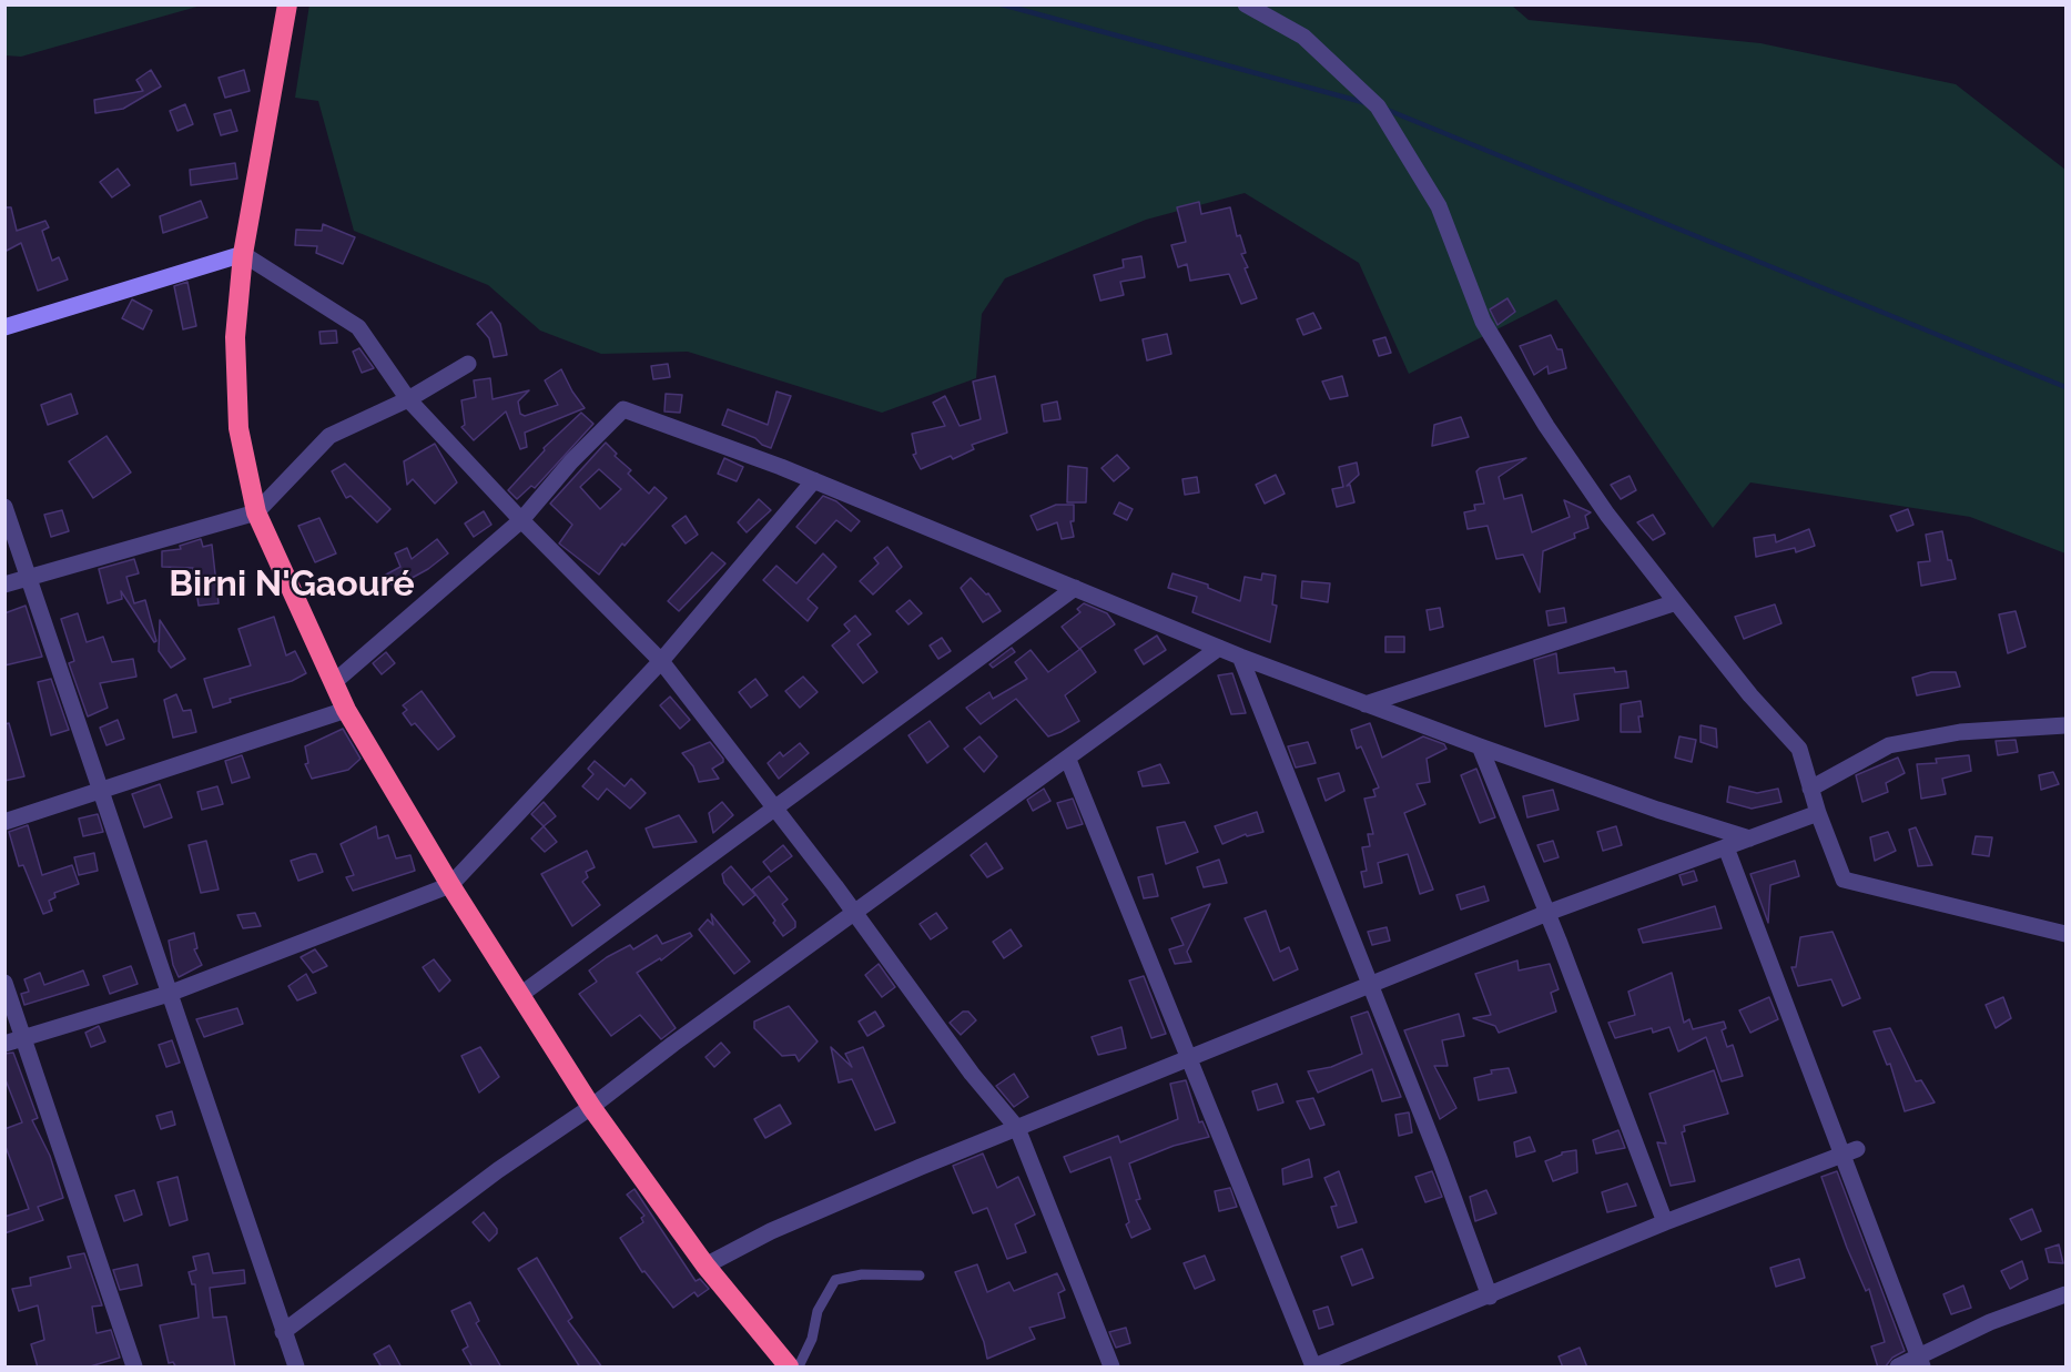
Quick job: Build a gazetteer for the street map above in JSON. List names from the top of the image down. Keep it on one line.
{"districts":["Birni N'Gaouré"]}
